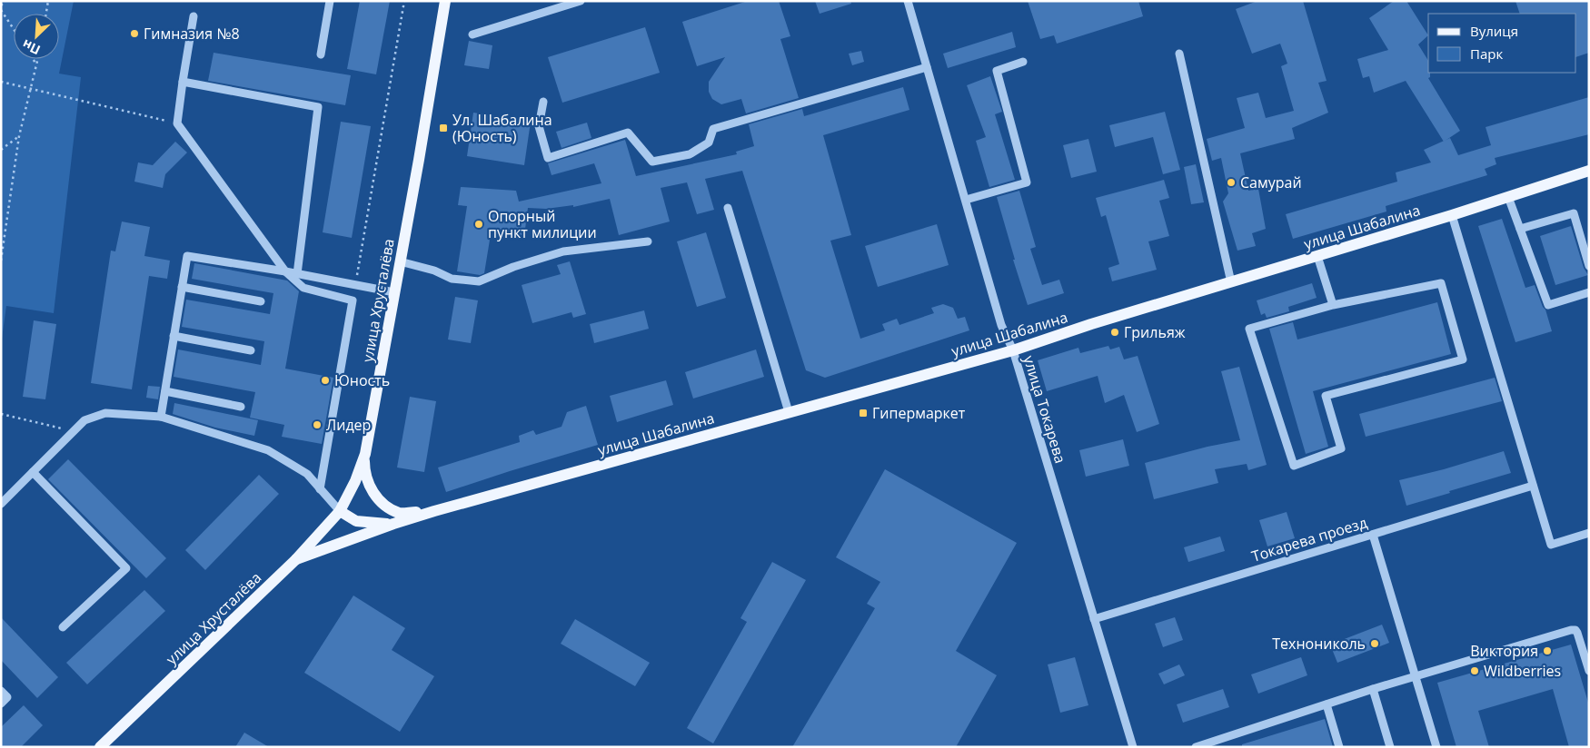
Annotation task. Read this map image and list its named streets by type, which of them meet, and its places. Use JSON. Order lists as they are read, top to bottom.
{
  "streets": {
    "main road": ["улица Шабалина", "улица Хрусталёва"],
    "street": ["улица Токарева", "Токарева проезд"]
  },
  "crossings": [
    ["улица Шабалина", "улица Хрусталёва"],
    ["улица Шабалина", "улица Токарева"],
    ["улица Токарева", "Токарева проезд"]
  ],
  "places": {
    "other": [
      "Гимназия №8",
      "Самурай",
      "Опорный пункт милиции",
      "Грильяж",
      "Юность",
      "Лидер",
      "Технониколь",
      "Виктория",
      "Wildberries"
    ],
    "transit": ["Ул. Шабалина (Юность)", "Гипермаркет"]
  },
  "legend": ["Вулиця", "Парк"],
  "north": "bottom left"
}
